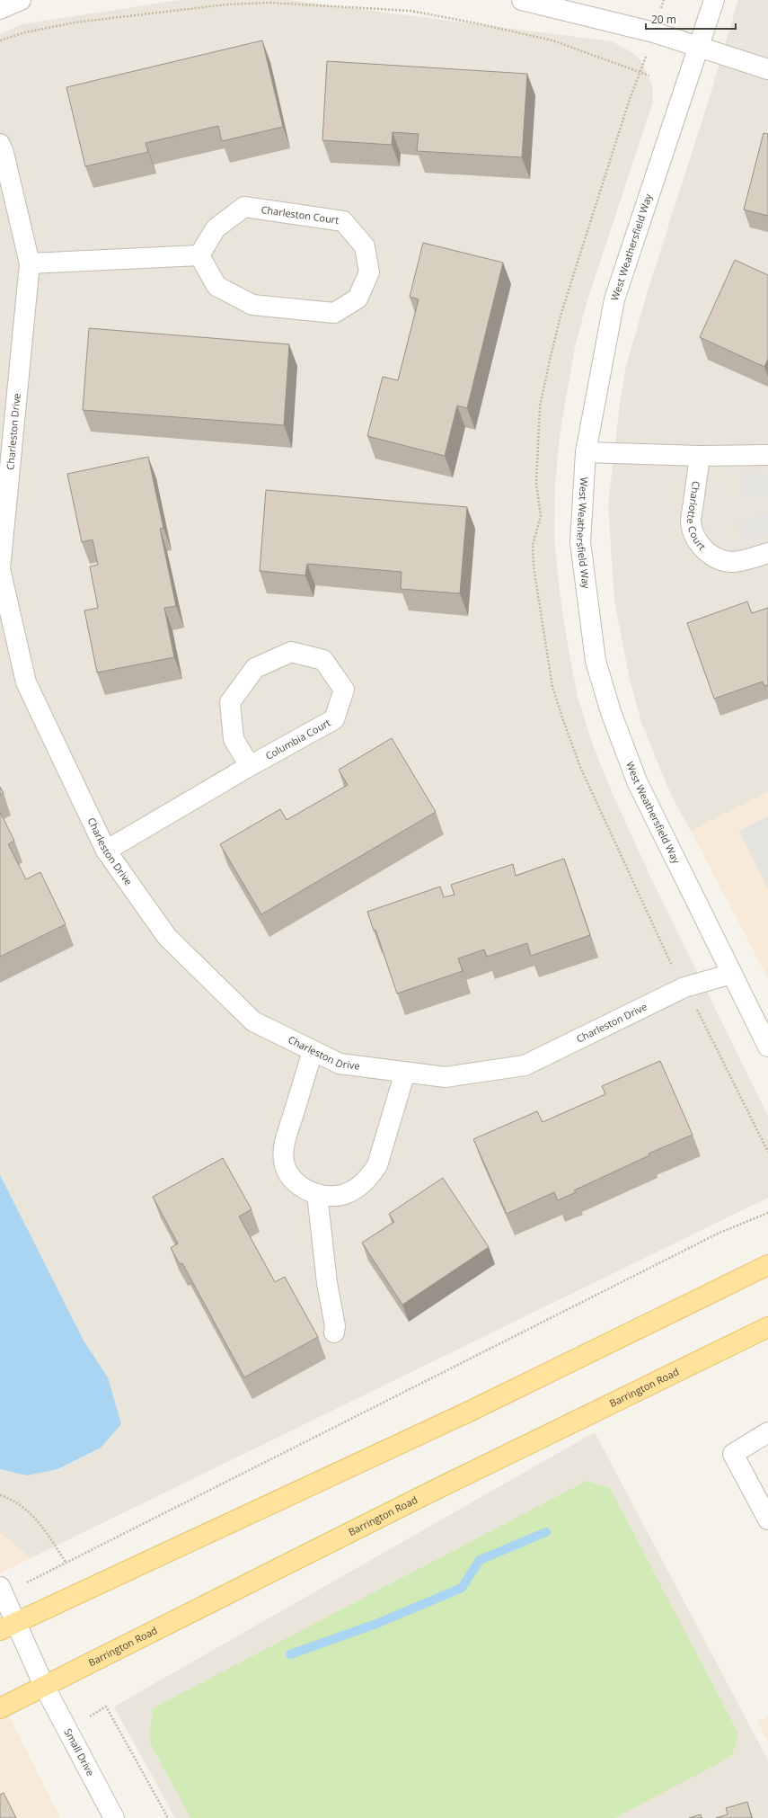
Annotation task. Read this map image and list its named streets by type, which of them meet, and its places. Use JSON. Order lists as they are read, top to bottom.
{
  "streets": {
    "main road": ["Barrington Road"],
    "street": [
      "Charleston Court",
      "West Weathersfield Way",
      "Charleston Drive",
      "Charlotte Court",
      "Columbia Court",
      "Small Drive"
    ]
  },
  "crossings": [
    ["West Weathersfield Way", "Charleston Drive"],
    ["Charleston Drive", "Columbia Court"],
    ["Barrington Road", "Small Drive"]
  ],
  "scale_bar": "20 m"
}
